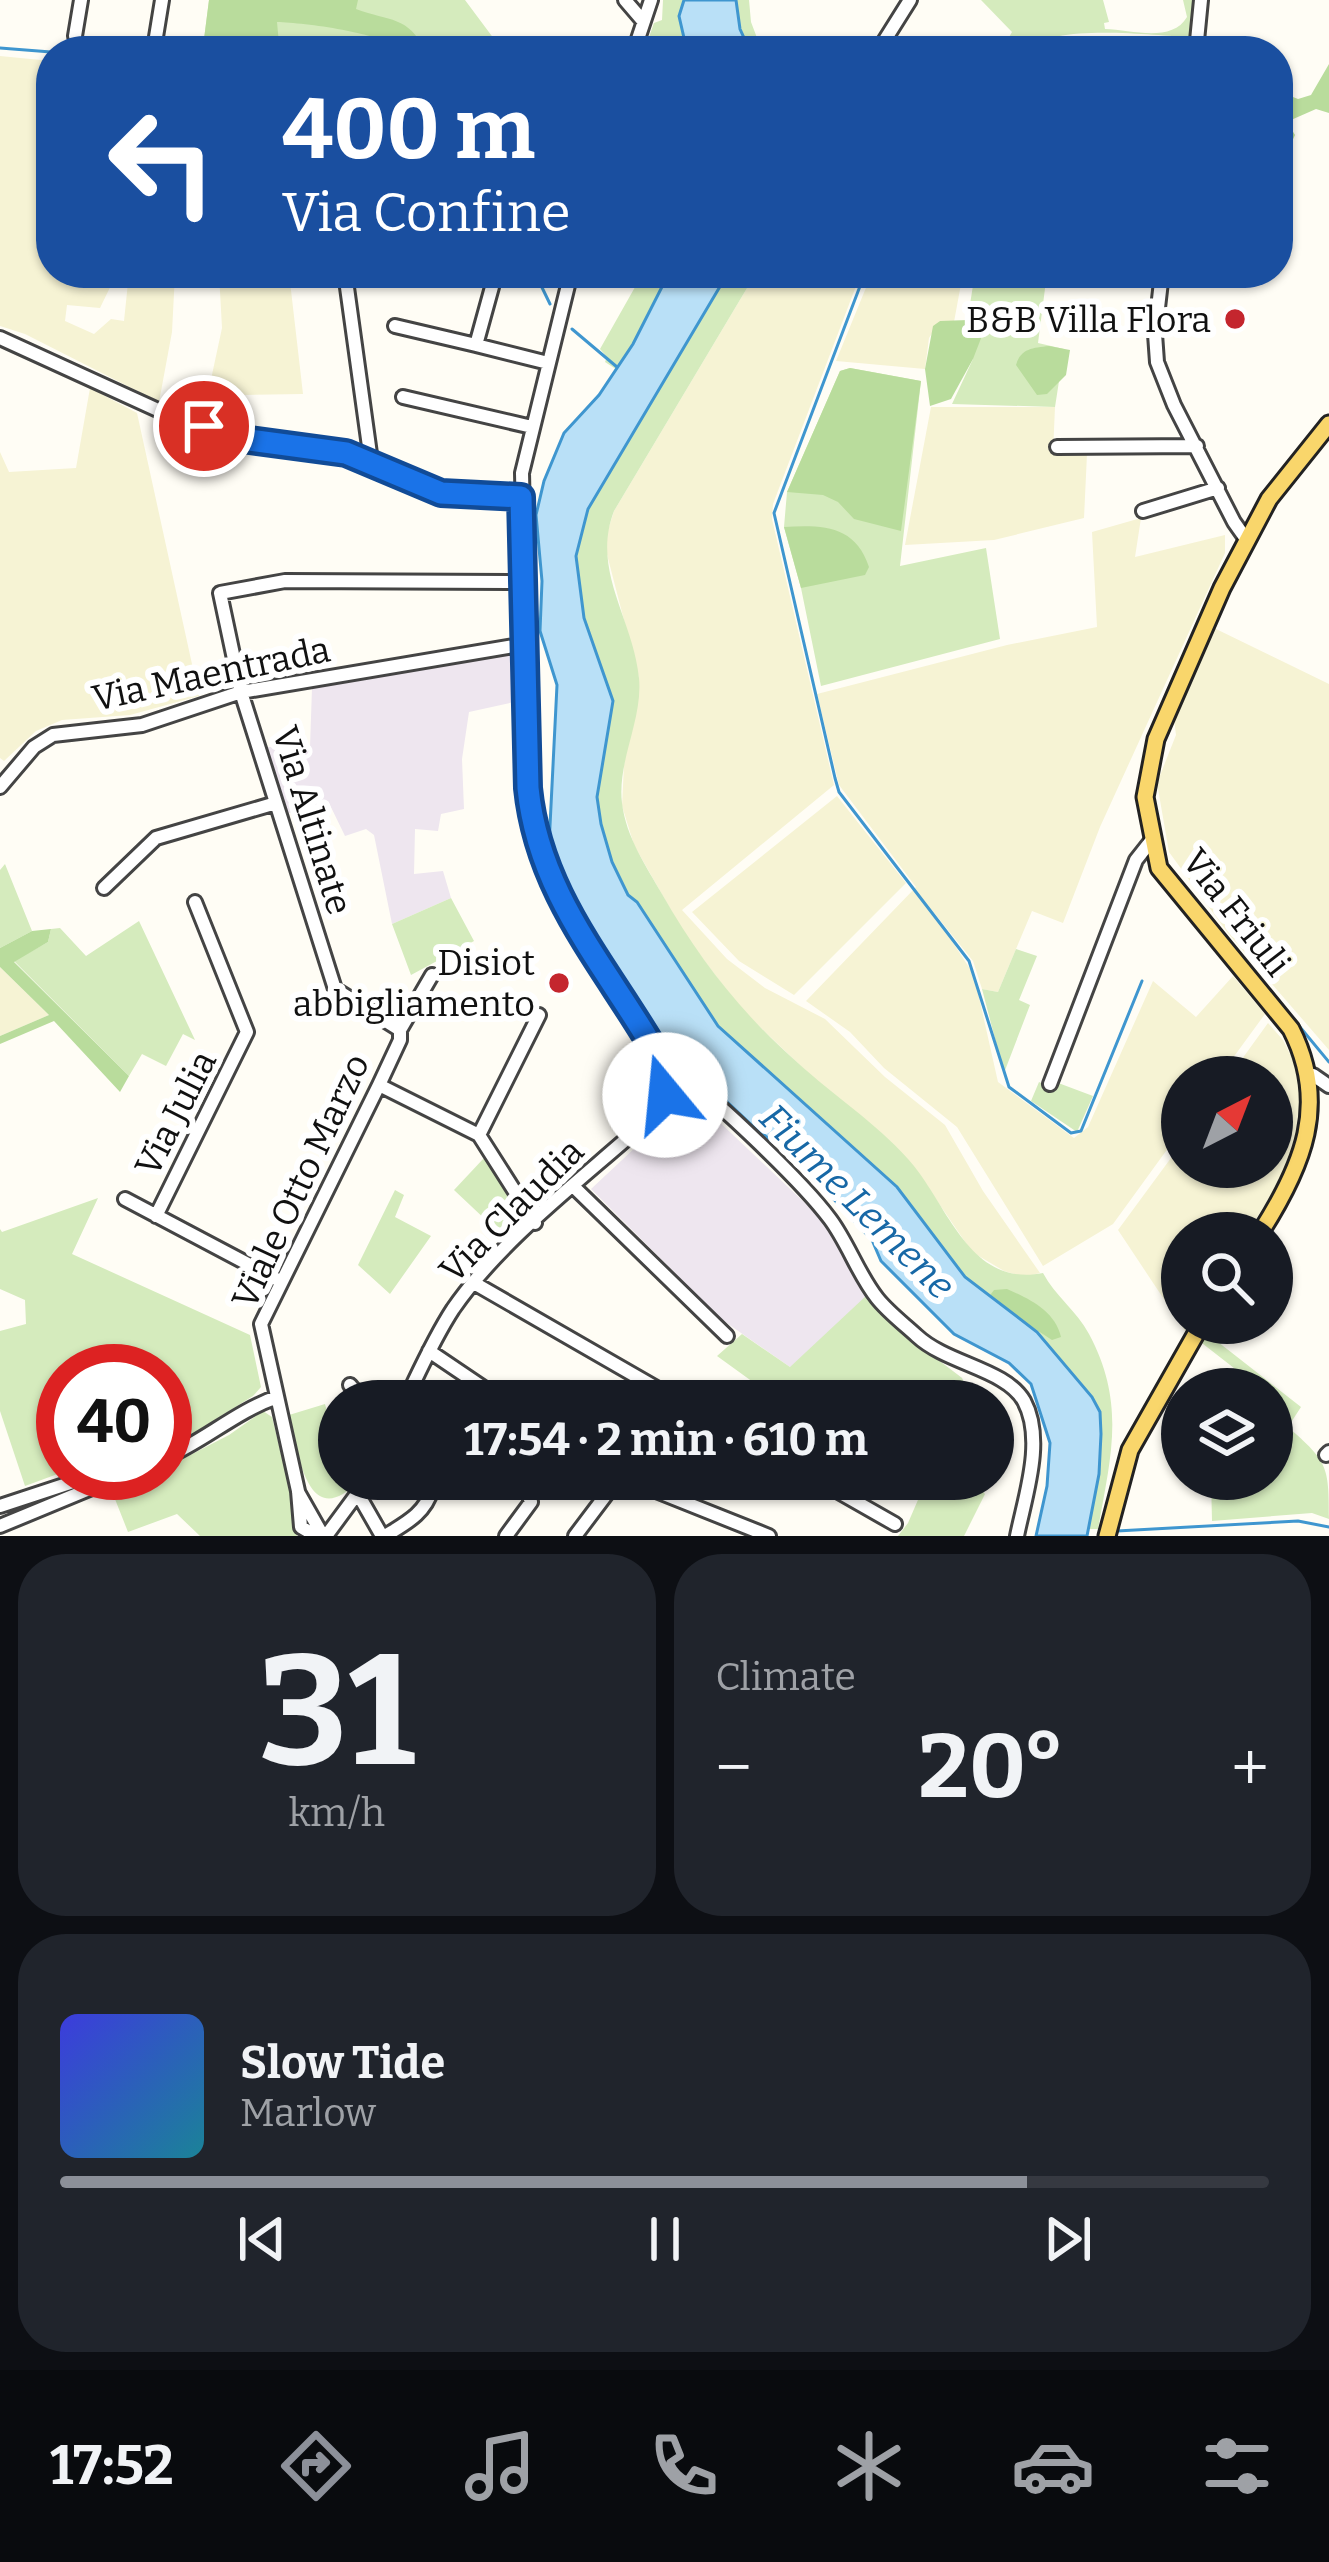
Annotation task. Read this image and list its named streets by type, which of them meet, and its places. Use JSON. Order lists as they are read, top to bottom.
{
  "streets": {
    "main road": ["Via Friuli"],
    "street": [
      "Via Maentrada",
      "Via Altinate",
      "Via Julia",
      "Viale Otto Marzo",
      "Via Claudia"
    ]
  },
  "crossings": [
    ["Via Maentrada", "Via Altinate"],
    ["Via Altinate", "Viale Otto Marzo"],
    ["Via Julia", "Viale Otto Marzo"]
  ],
  "water": ["Fiume Lemene"],
  "places": ["B&B Villa Flora", "Disiot abbigliamento"],
  "north": "top right",
  "page": {
    "turn": ["400 m", "Via Confine"],
    "limit": "40",
    "trip": "17:54 · 2 min · 610 m",
    "tile": [
      ["31", "km/h"],
      "Climate"
    ],
    "heat": ["−", "20°", "+"],
    "song": ["Slow Tide", "Marlow"],
    "tabs": "17:52"
  }
}
